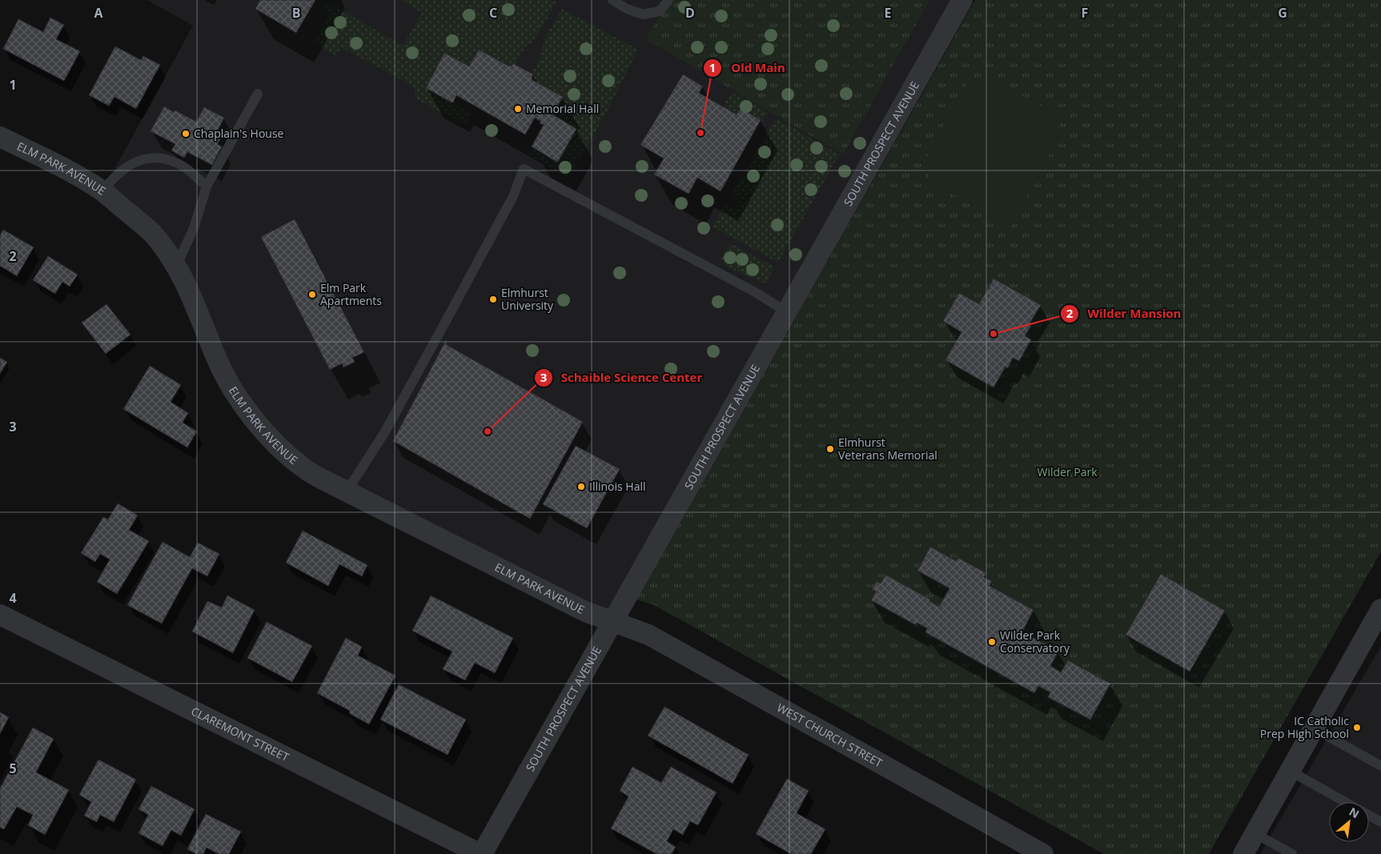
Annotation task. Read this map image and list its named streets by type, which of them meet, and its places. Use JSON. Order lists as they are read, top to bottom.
{
  "streets": {
    "street": [
      "SOUTH PROSPECT AVENUE",
      "ELM PARK AVENUE",
      "CLAREMONT STREET",
      "WEST CHURCH STREET"
    ]
  },
  "crossings": [
    ["SOUTH PROSPECT AVENUE", "ELM PARK AVENUE"],
    ["SOUTH PROSPECT AVENUE", "CLAREMONT STREET"],
    ["SOUTH PROSPECT AVENUE", "WEST CHURCH STREET"],
    ["ELM PARK AVENUE", "WEST CHURCH STREET"]
  ],
  "parks": ["Wilder Park"],
  "places": [
    "Memorial Hall",
    "Old Main",
    "Chaplain's House",
    "Elm Park Apartments",
    "Elmhurst University",
    "Wilder Mansion",
    "Schaible Science Center",
    "Elmhurst Veterans Memorial",
    "Illinois Hall",
    "Wilder Park Conservatory",
    "IC Catholic Prep High School"
  ],
  "north": "top right",
  "grid": {
    "columns": [
      "A",
      "B",
      "C",
      "D",
      "E",
      "F",
      "G"
    ],
    "rows": [
      "1",
      "2",
      "3",
      "4",
      "5"
    ]
  }
}
